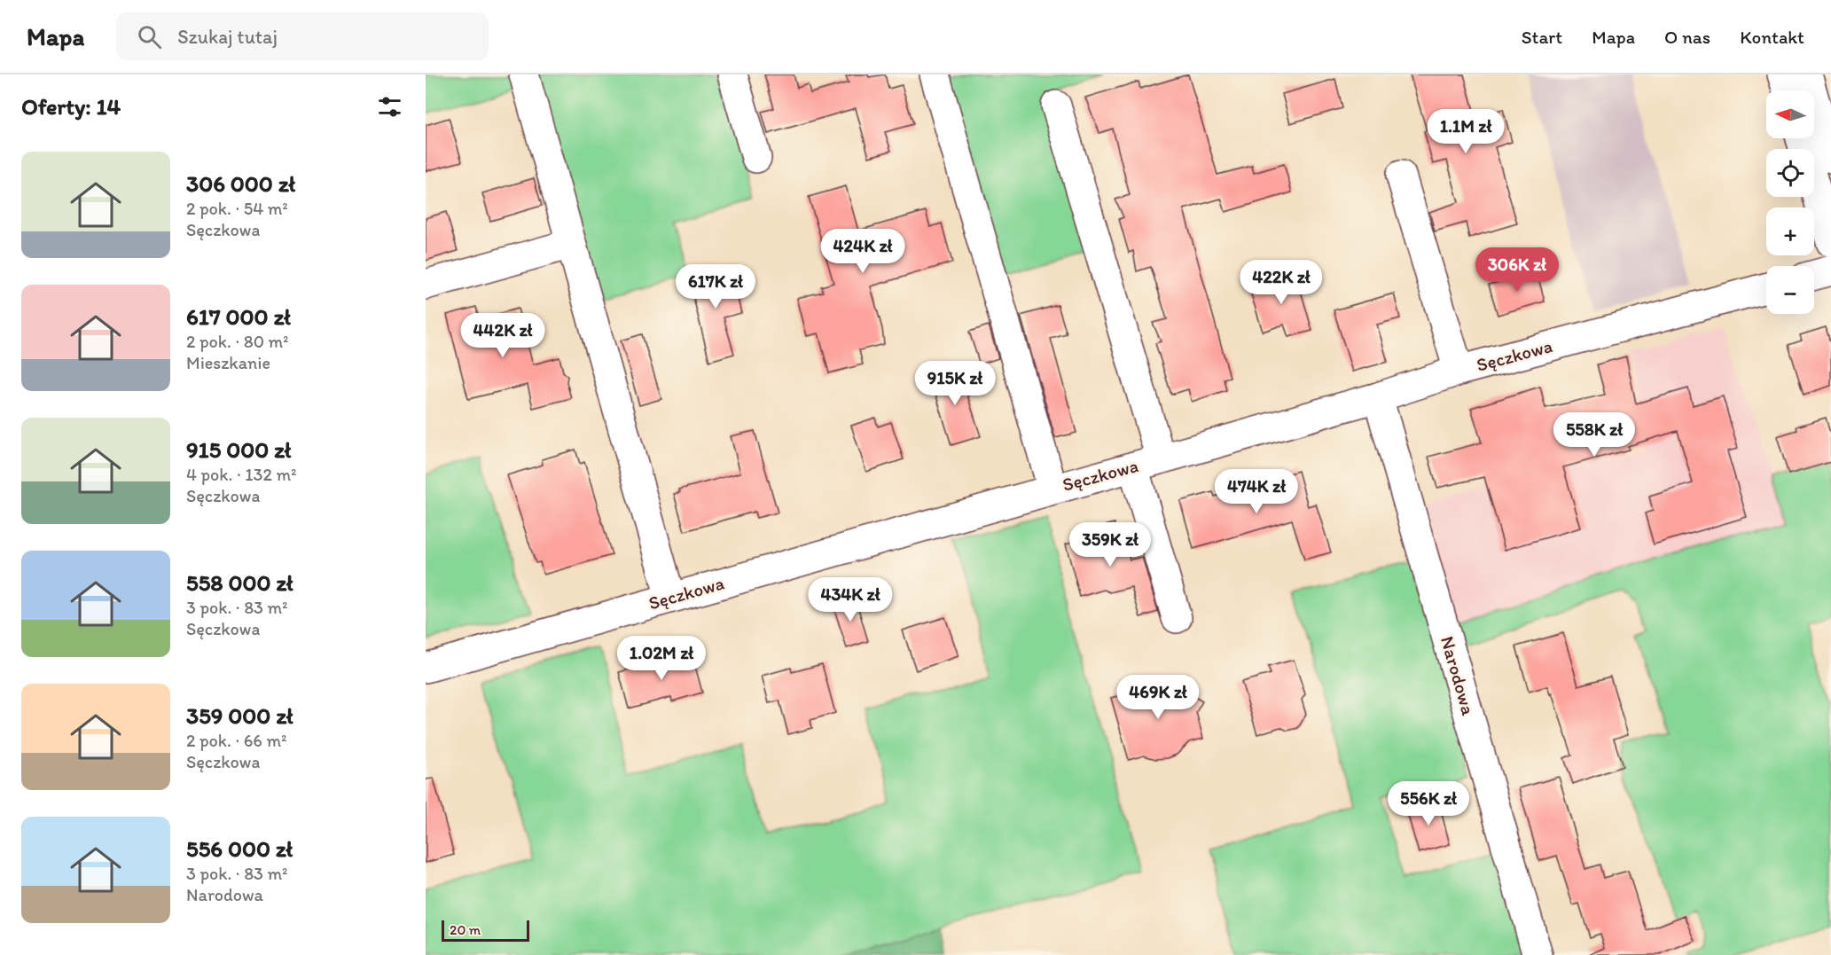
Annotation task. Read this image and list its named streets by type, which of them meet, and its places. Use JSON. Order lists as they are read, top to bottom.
{
  "streets": {
    "street": ["Sęczkowa", "Narodowa"]
  },
  "crossings": [
    ["Sęczkowa", "Narodowa"]
  ],
  "scale_bar": "20 m",
  "north": "left",
  "page": {
    "header": "Mapa",
    "search": "Szukaj tutaj",
    "nav": [
      "Start",
      "Mapa",
      "O nas",
      "Kontakt"
    ],
    "heading": "Oferty: 14",
    "map_buttons": ["+", "−"],
    "price": [
      "1.1M zł",
      "424K zł",
      "306K zł",
      "422K zł",
      "617K zł",
      "442K zł",
      "915K zł",
      "558K zł",
      "474K zł",
      "359K zł",
      "434K zł",
      "1.02M zł",
      "469K zł",
      "556K zł"
    ],
    "list": [
      {
        "name": "306 000 zł",
        "note": "2 pok. · 54 m² · Sęczkowa"
      },
      {
        "name": "617 000 zł",
        "note": "2 pok. · 80 m² · Mieszkanie"
      },
      {
        "name": "915 000 zł",
        "note": "4 pok. · 132 m² · Sęczkowa"
      },
      {
        "name": "558 000 zł",
        "note": "3 pok. · 83 m² · Sęczkowa"
      },
      {
        "name": "359 000 zł",
        "note": "2 pok. · 66 m² · Sęczkowa"
      },
      {
        "name": "556 000 zł",
        "note": "3 pok. · 83 m² · Narodowa"
      }
    ],
    "scale": "20 m"
  }
}
